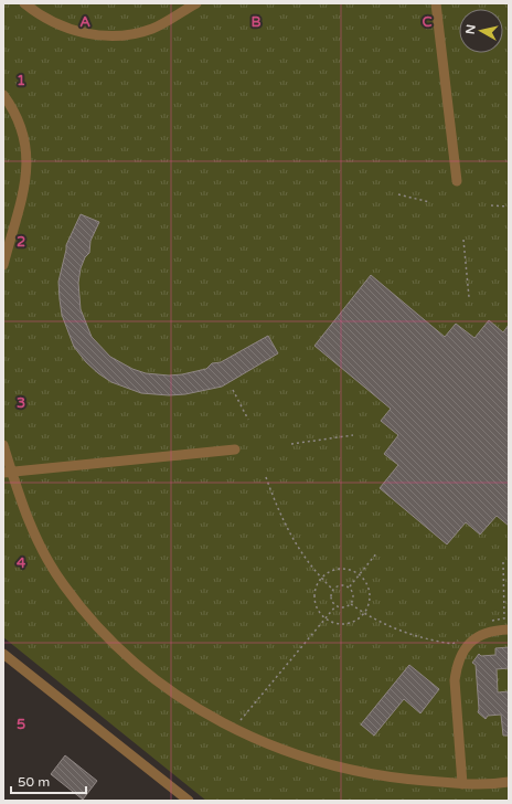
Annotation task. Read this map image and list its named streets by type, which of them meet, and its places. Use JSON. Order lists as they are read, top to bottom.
{
  "scale_bar": "50 m",
  "north": "left",
  "grid": {
    "columns": ["A", "B", "C"],
    "rows": [
      "1",
      "2",
      "3",
      "4",
      "5"
    ]
  }
}
